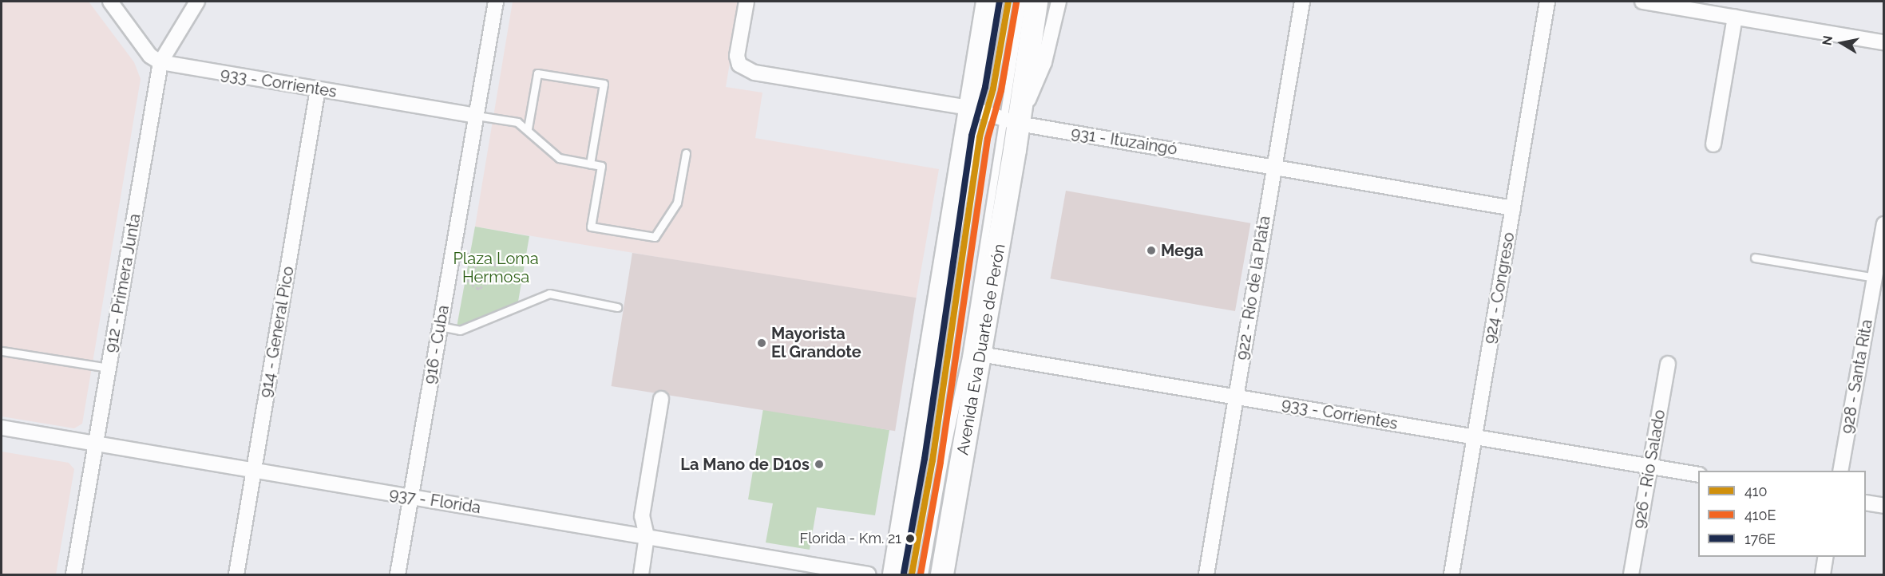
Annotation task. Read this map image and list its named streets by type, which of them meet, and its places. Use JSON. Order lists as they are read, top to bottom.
{
  "streets": {
    "main road": ["Avenida Eva Duarte de Perón"],
    "street": [
      "933 - Corrientes",
      "931 - Ituzaingó",
      "912 - Primera Junta",
      "922 - Río de la Plata",
      "924 - Congreso",
      "914 - General Pico",
      "916 - Cuba",
      "928 - Santa Rita",
      "926 - Río Salado",
      "937 - Florida"
    ]
  },
  "crossings": [
    ["933 - Corrientes", "912 - Primera Junta"],
    ["933 - Corrientes", "922 - Río de la Plata"],
    ["933 - Corrientes", "924 - Congreso"],
    ["933 - Corrientes", "914 - General Pico"],
    ["933 - Corrientes", "916 - Cuba"],
    ["933 - Corrientes", "Avenida Eva Duarte de Perón"],
    ["933 - Corrientes", "926 - Río Salado"],
    ["931 - Ituzaingó", "922 - Río de la Plata"],
    ["931 - Ituzaingó", "924 - Congreso"],
    ["931 - Ituzaingó", "Avenida Eva Duarte de Perón"],
    ["912 - Primera Junta", "937 - Florida"],
    ["914 - General Pico", "937 - Florida"],
    ["916 - Cuba", "937 - Florida"]
  ],
  "parks": ["Plaza Loma Hermosa"],
  "places": [
    "Mega",
    "Mayorista El Grandote",
    "La Mano de D10s",
    "Florida - Km. 21"
  ],
  "lines": ["transit line 410", "transit line 176E", "transit line 410E"],
  "legend": ["410", "410E", "176E"],
  "north": "left"
}
